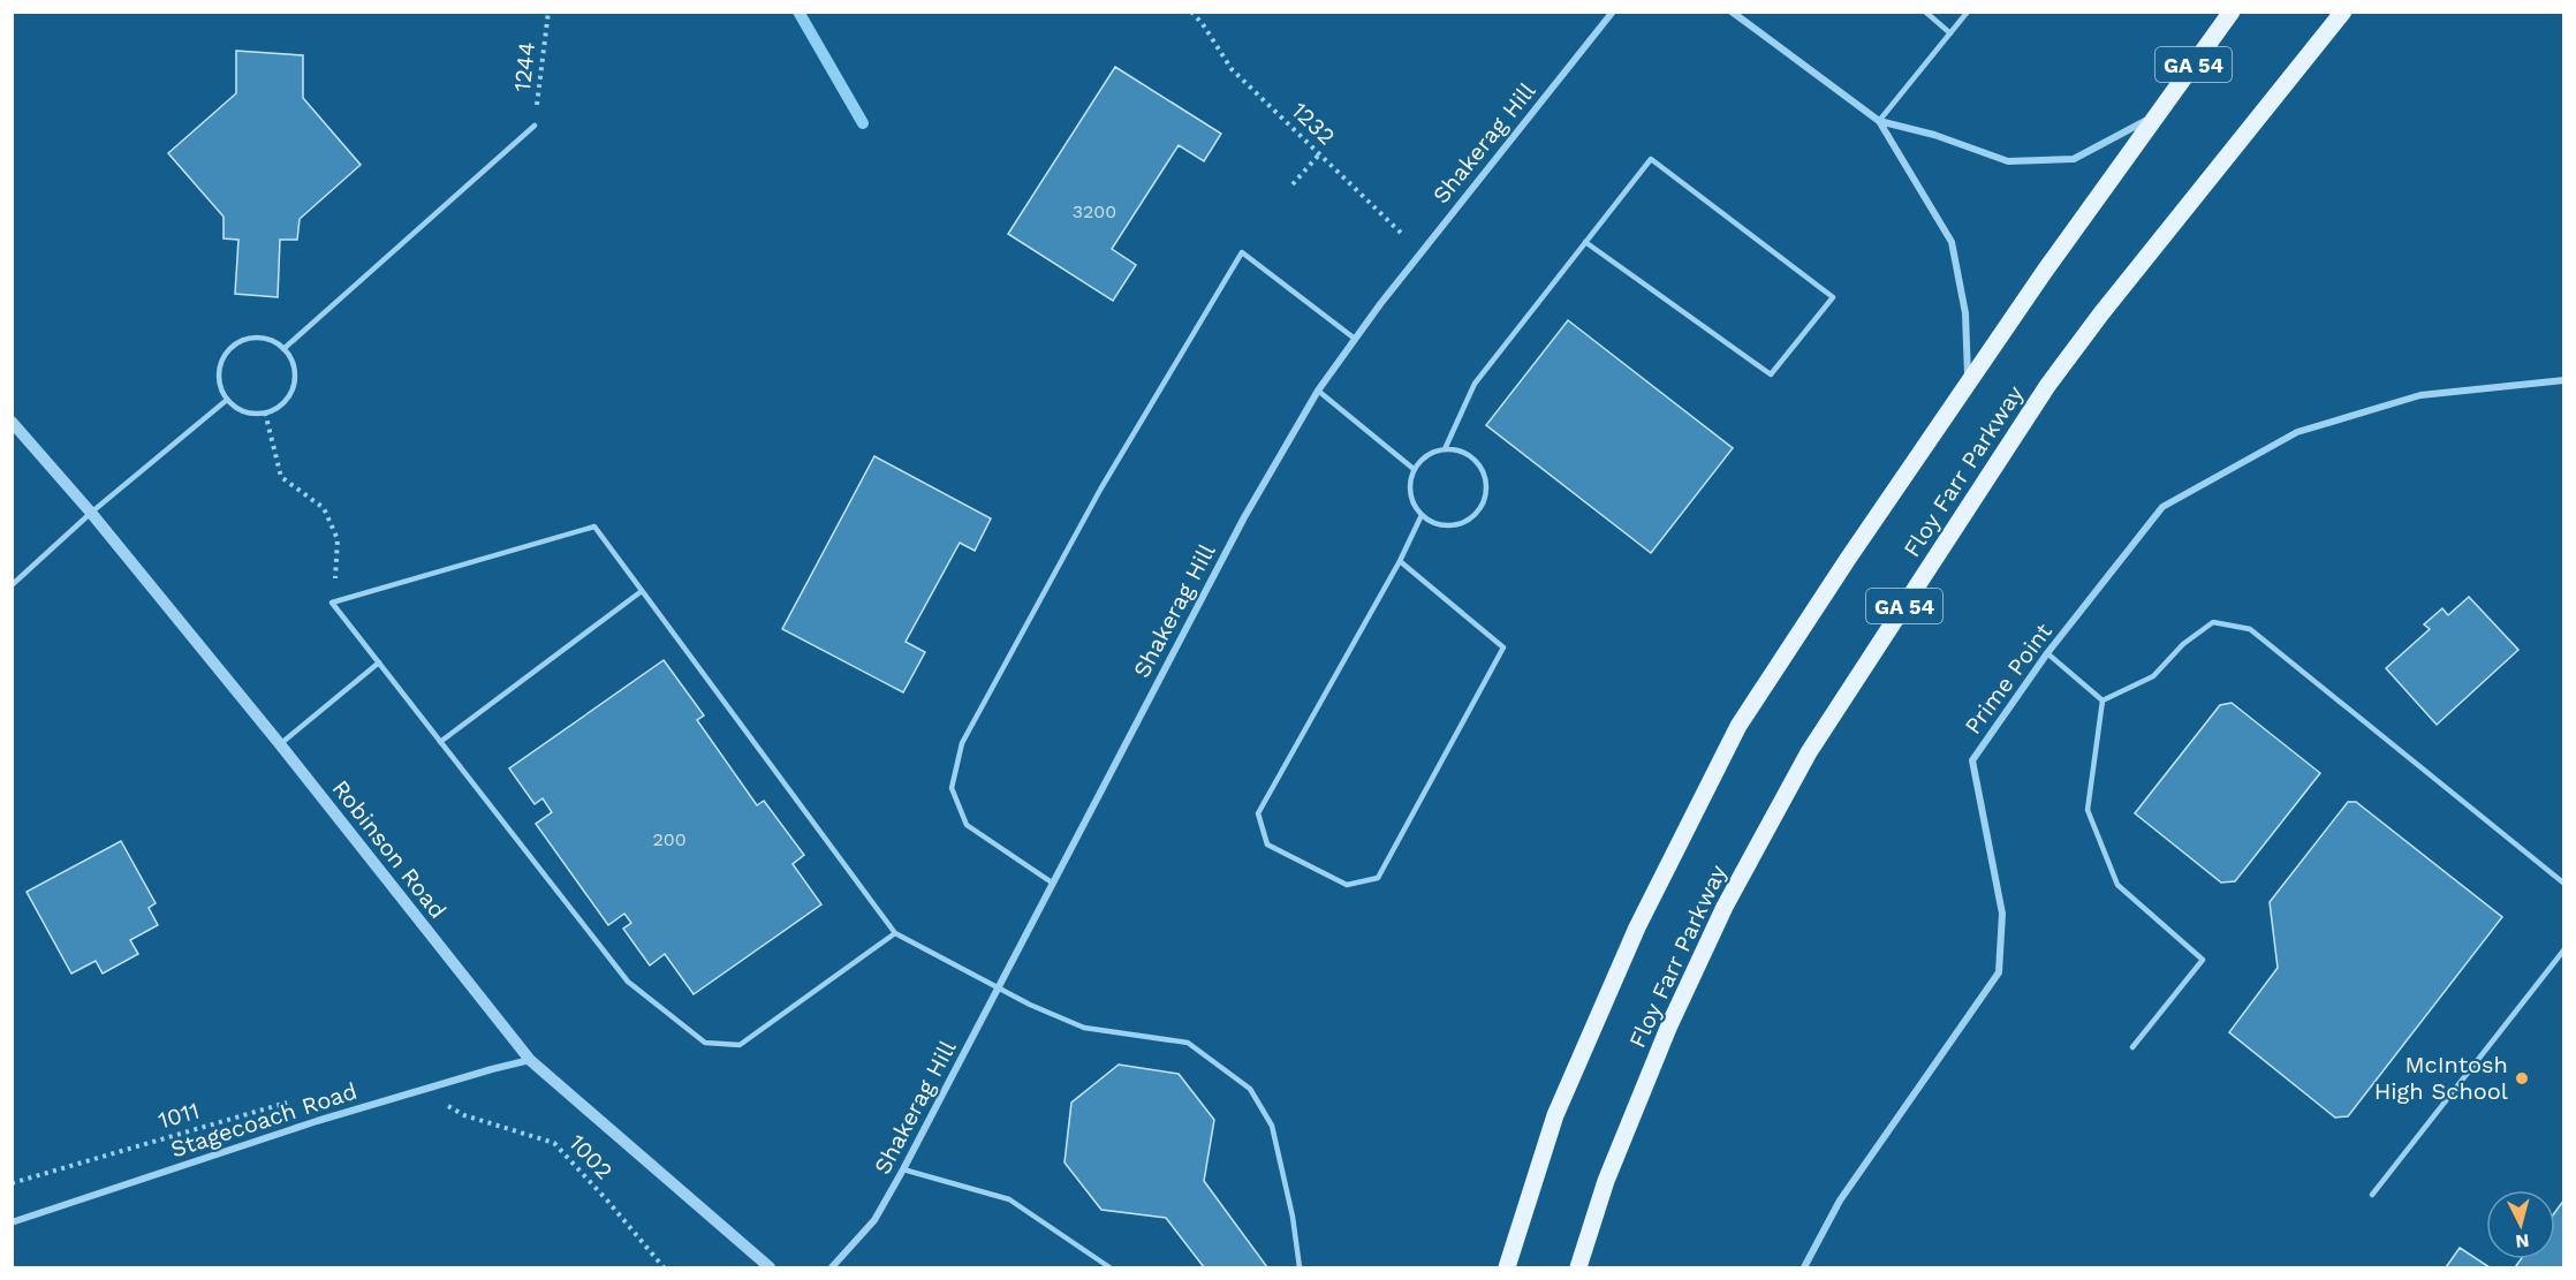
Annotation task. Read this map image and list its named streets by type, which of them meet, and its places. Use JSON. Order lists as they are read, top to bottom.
{
  "streets": {
    "main road": ["GA 54", "Floy Farr Parkway"],
    "street": [
      "Shakerag Hill",
      "Prime Point",
      "Robinson Road",
      "Stagecoach Road"
    ],
    "path": [
      "1244",
      "1232",
      "1011",
      "1002"
    ]
  },
  "crossings": [
    ["1232", "Shakerag Hill"],
    ["Robinson Road", "Stagecoach Road"],
    ["Stagecoach Road", "1002"]
  ],
  "places": ["McIntosh High School"],
  "house_numbers": ["3200", "200"],
  "north": "bottom"
}
